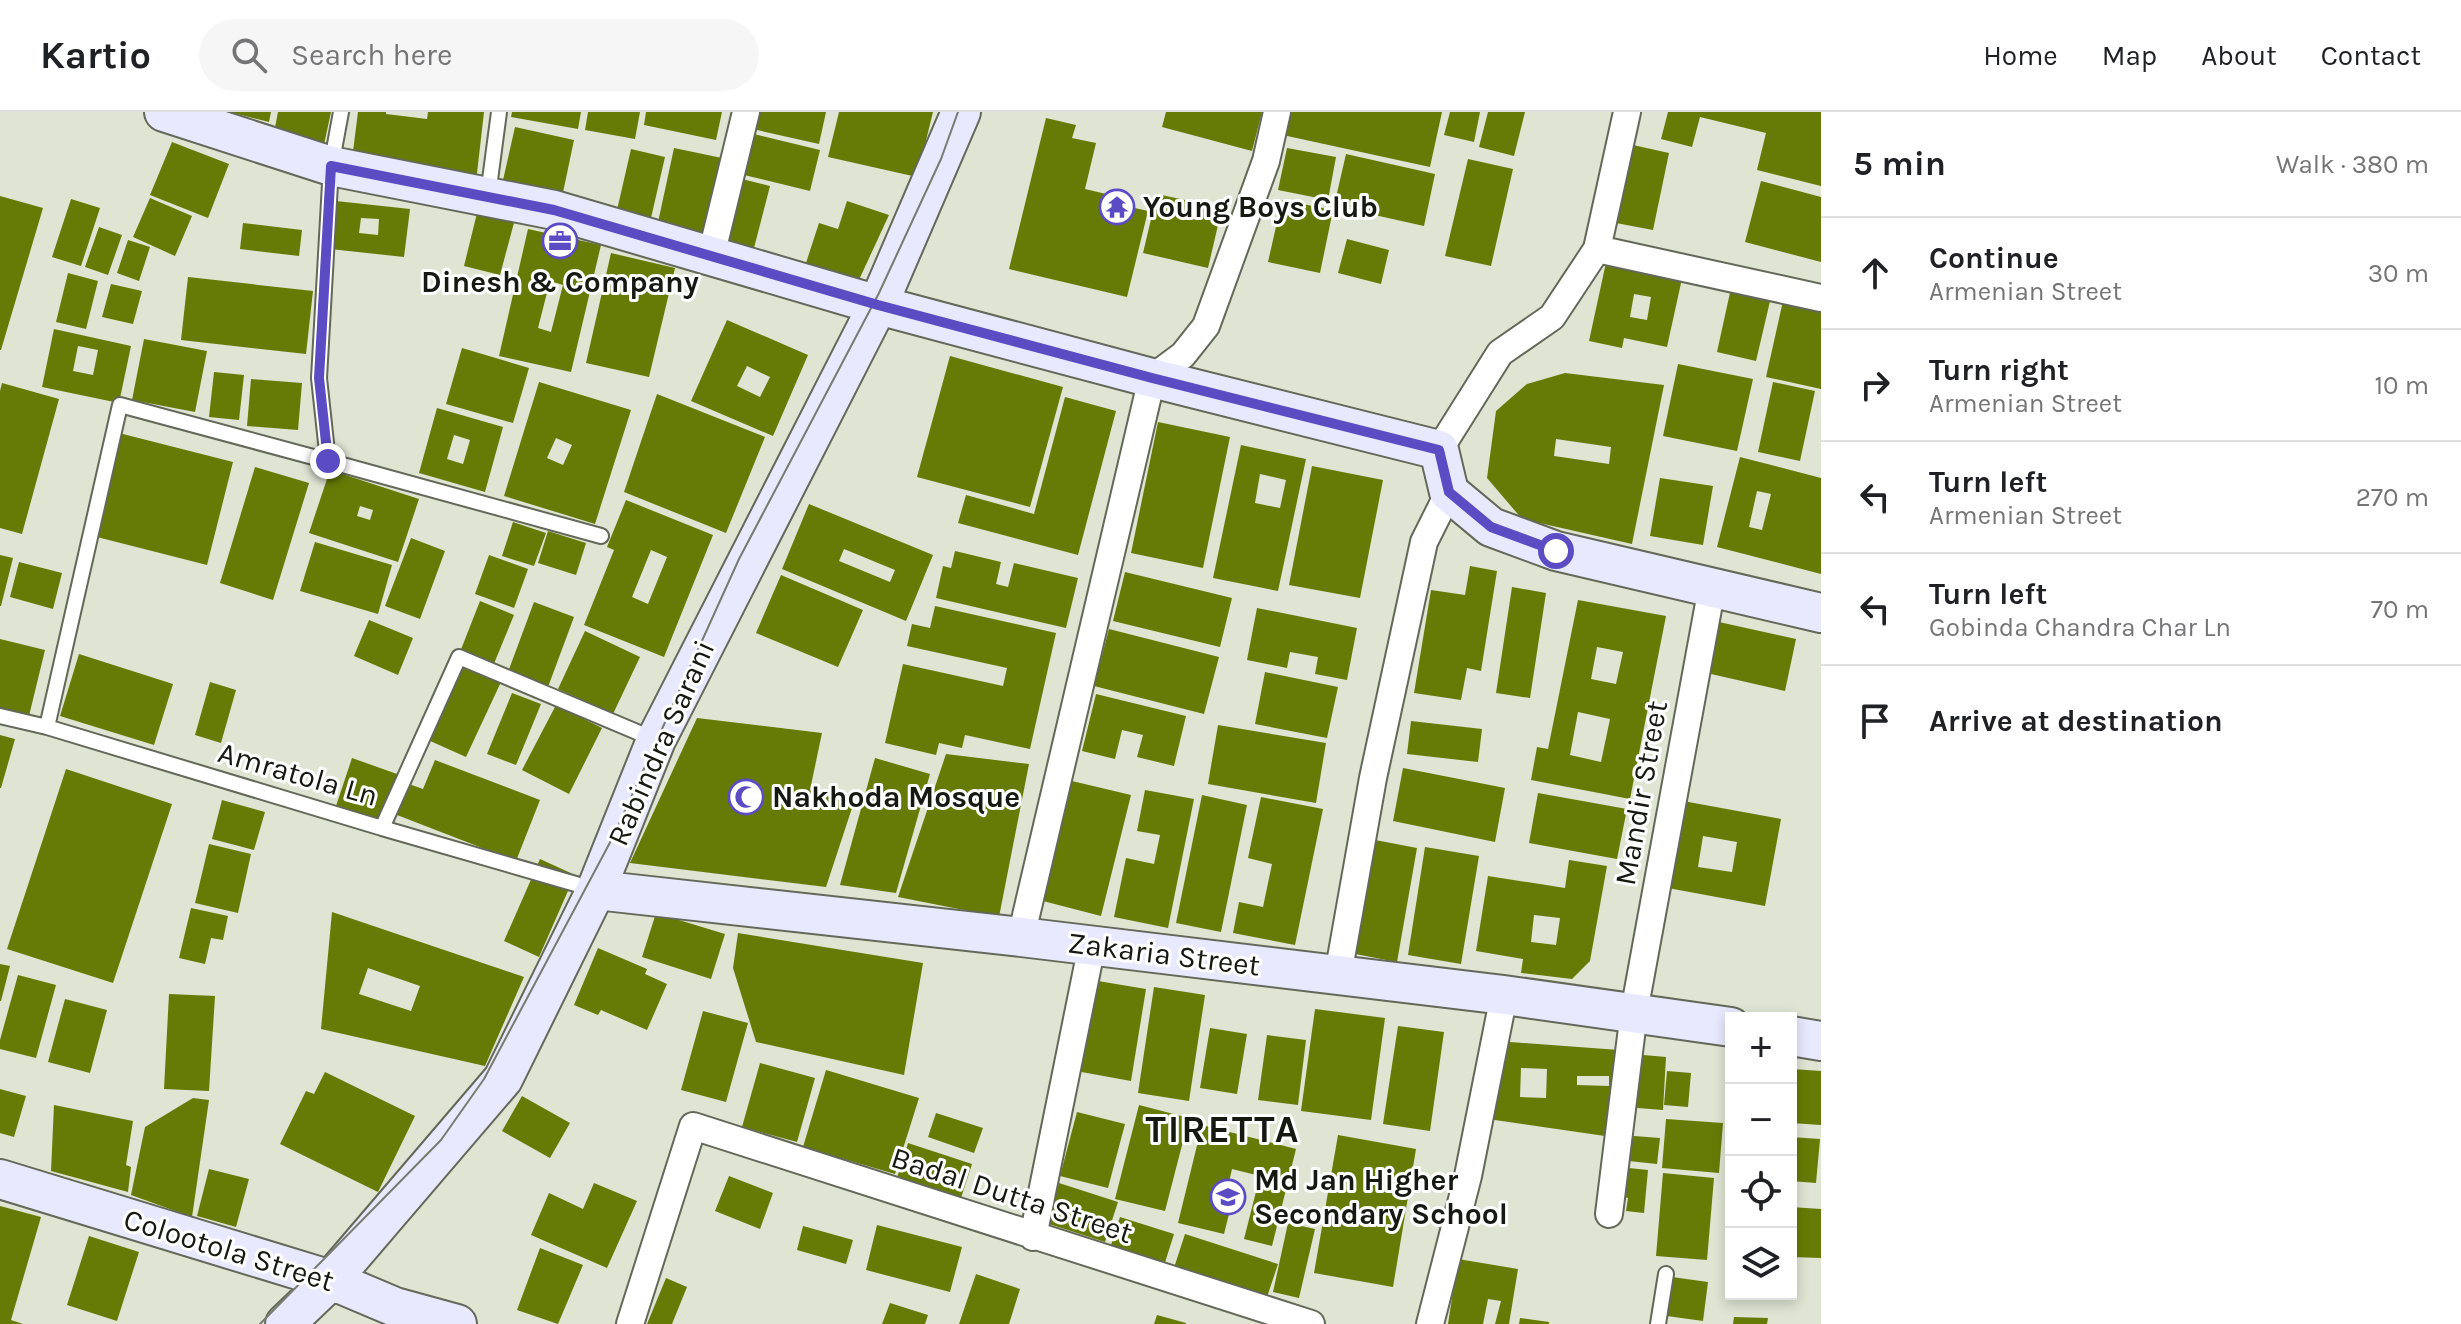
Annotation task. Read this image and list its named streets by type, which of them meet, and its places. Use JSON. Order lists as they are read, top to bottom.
{
  "streets": {
    "main road": ["Rabindra Sarani", "Zakaria Street", "Colootola Street"],
    "street": ["Mandir Street", "Badal Dutta Street"],
    "lane": ["Amratola Ln"]
  },
  "crossings": [
    ["Rabindra Sarani", "Amratola Ln"],
    ["Rabindra Sarani", "Zakaria Street"],
    ["Rabindra Sarani", "Colootola Street"],
    ["Mandir Street", "Zakaria Street"]
  ],
  "districts": ["TIRETTA"],
  "places": {
    "temple": ["Young Boys Club"],
    "office": ["Dinesh & Company"],
    "mosque": ["Nakhoda Mosque"],
    "school or university": ["Md Jan Higher Secondary School"]
  },
  "page": {
    "header": "Kartio",
    "search": "Search here",
    "nav": [
      "Home",
      "Map",
      "About",
      "Contact"
    ],
    "heading": ["5 min", "Walk · 380 m"],
    "list": [
      ["Continue", "Armenian Street", "30 m"],
      ["Turn right", "Armenian Street", "10 m"],
      ["Turn left", "Armenian Street", "270 m"],
      ["Turn left", "Gobinda Chandra Char Ln", "70 m"],
      "Arrive at destination"
    ],
    "map_buttons": ["+", "−"]
  }
}
